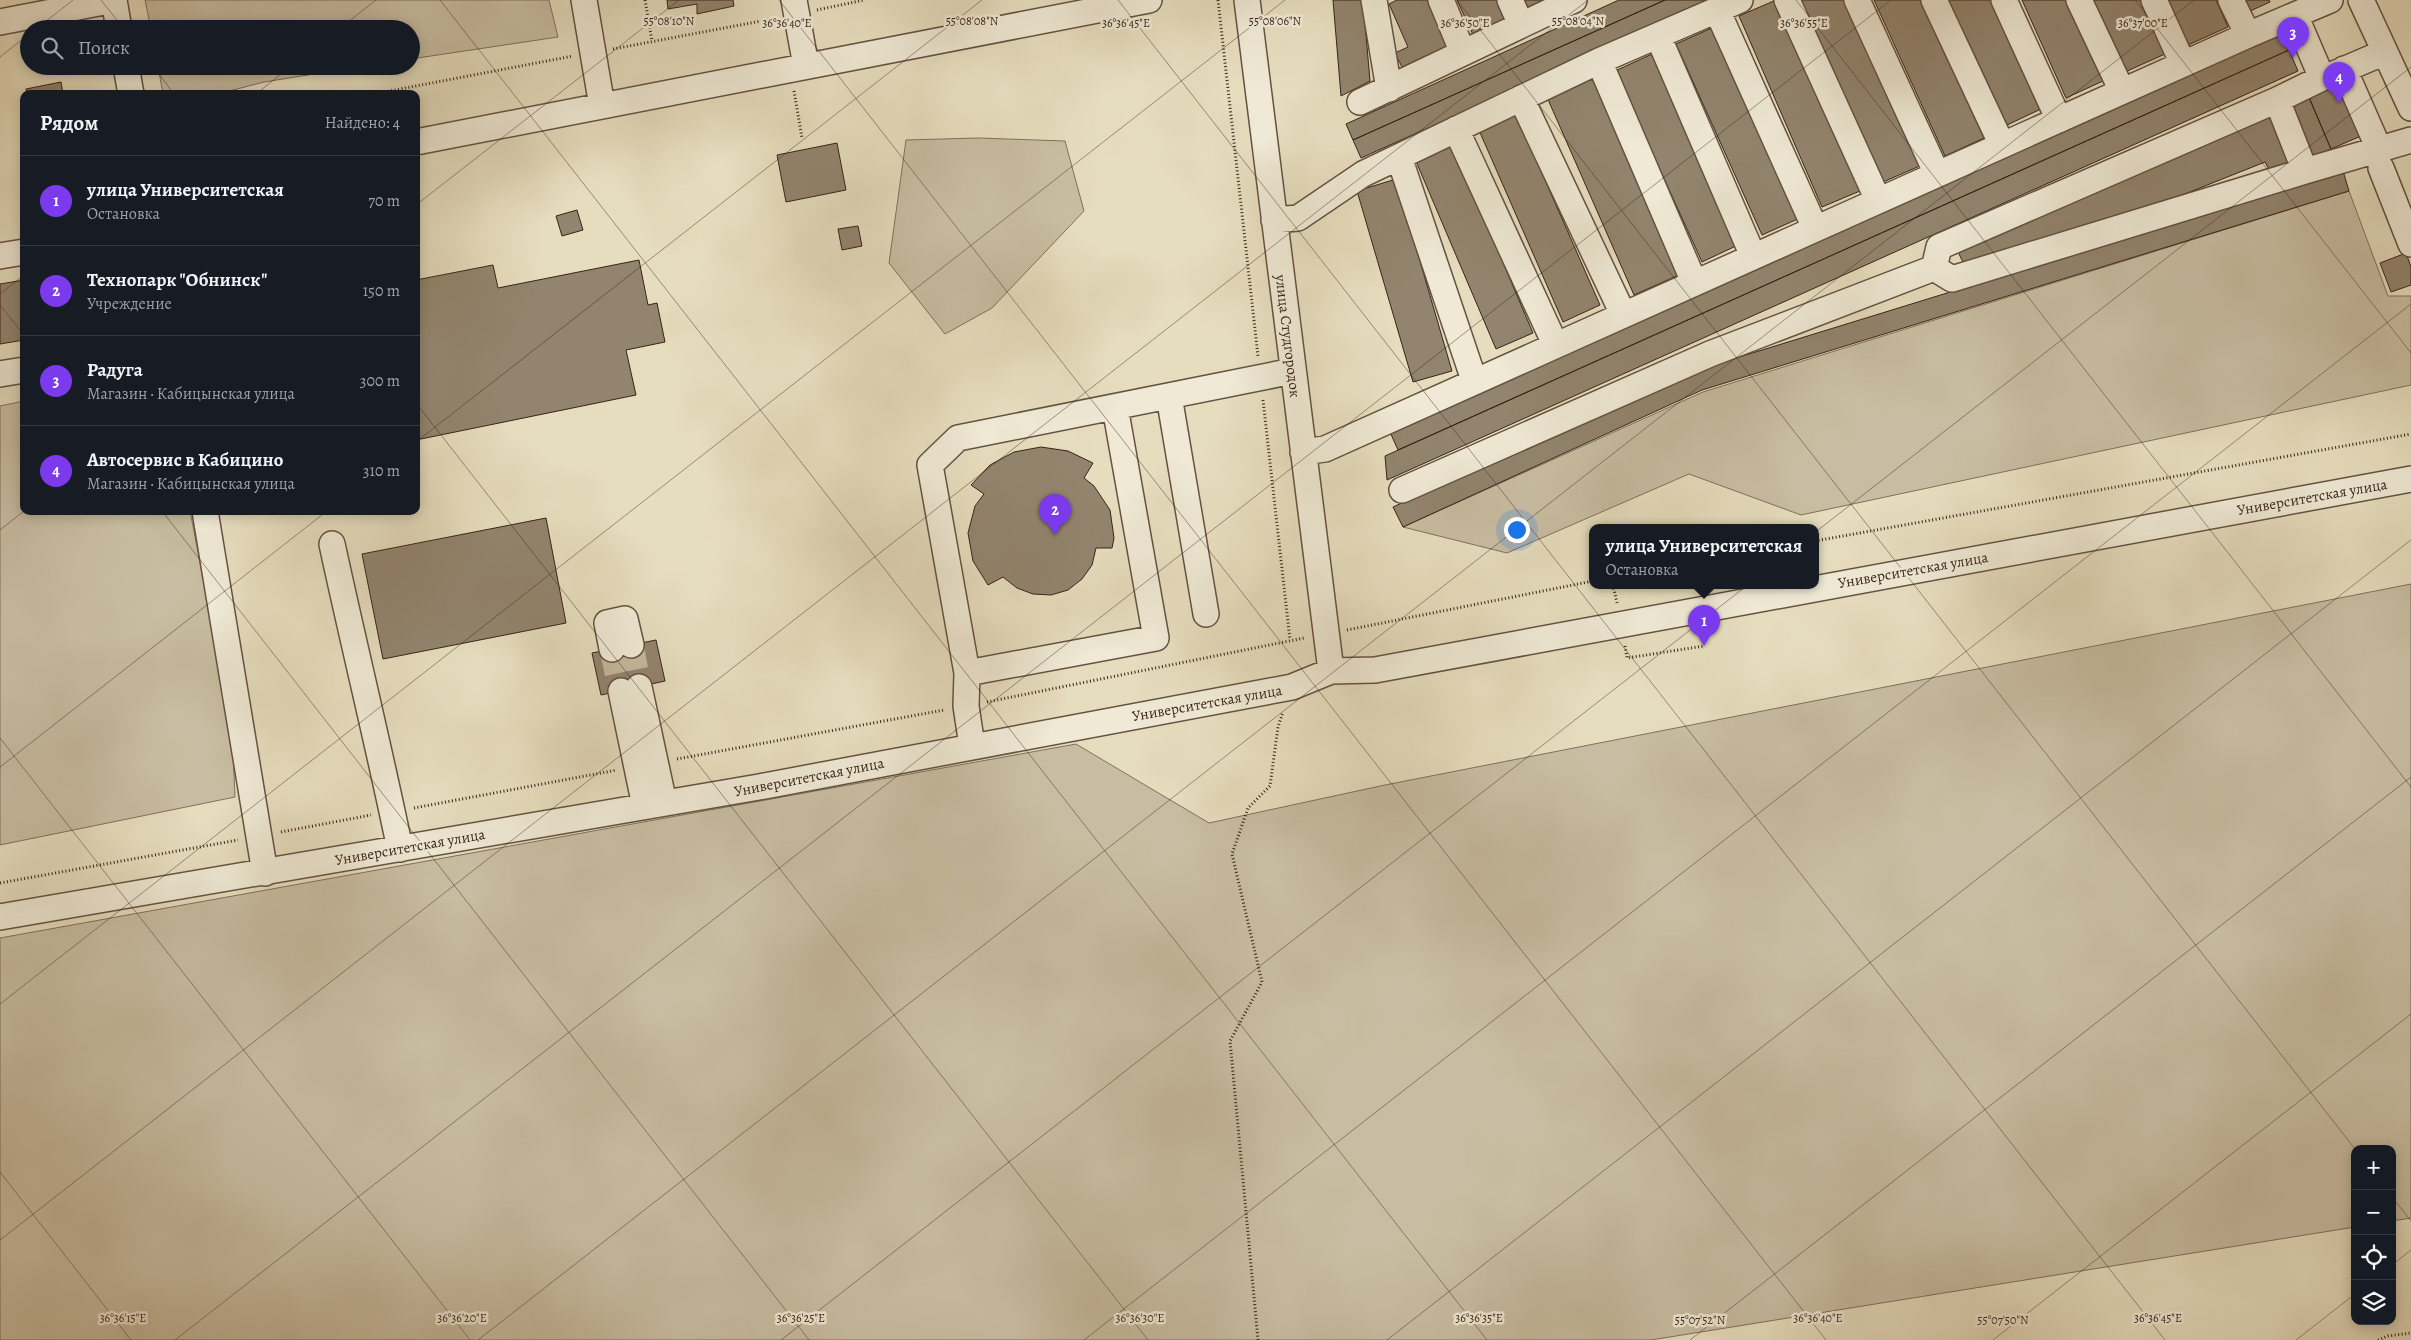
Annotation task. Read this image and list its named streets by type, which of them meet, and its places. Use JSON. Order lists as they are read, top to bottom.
{
  "streets": {
    "street": ["улица Студгородок", "Университетская улица"]
  },
  "crossings": [
    ["улица Студгородок", "Университетская улица"]
  ],
  "page": {
    "pins": [
      "3",
      "4",
      "2",
      "1"
    ],
    "search": "Поиск",
    "heading": ["Рядом", "Найдено: 4"],
    "list": [
      {
        "mark": "1",
        "name": "улица Университетская",
        "note": "Остановка",
        "value": "70 m"
      },
      {
        "mark": "2",
        "name": "Технопарк \"Обнинск\"",
        "note": "Учреждение",
        "value": "150 m"
      },
      {
        "mark": "3",
        "name": "Радуга",
        "note": "Магазин · Кабицынская улица",
        "value": "300 m"
      },
      {
        "mark": "4",
        "name": "Автосервис в Кабицино",
        "note": "Магазин · Кабицынская улица",
        "value": "310 m"
      }
    ],
    "popup": ["улица Университетская", "Остановка"],
    "map_buttons": ["+", "−"]
  },
  "coordinates": [
    "55°08'10\"N",
    "55°08'08\"N",
    "55°08'06\"N",
    "55°08'04\"N",
    "36°36'40\"E",
    "36°36'45\"E",
    "36°36'50\"E",
    "36°36'55\"E",
    "36°37'00\"E",
    "36°36'15\"E",
    "36°36'20\"E",
    "36°36'25\"E",
    "36°36'30\"E",
    "36°36'35\"E",
    "55°07'52\"N",
    "55°07'50\"N"
  ]
}
